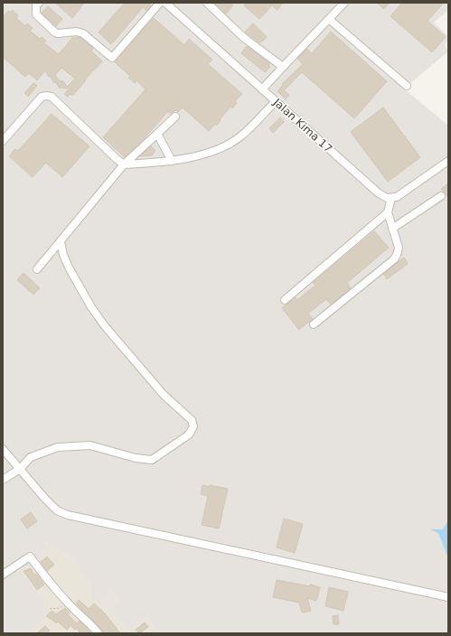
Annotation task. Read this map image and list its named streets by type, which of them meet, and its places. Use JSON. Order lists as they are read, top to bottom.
{
  "streets": {
    "street": ["Jalan Kima 17"]
  }
}
